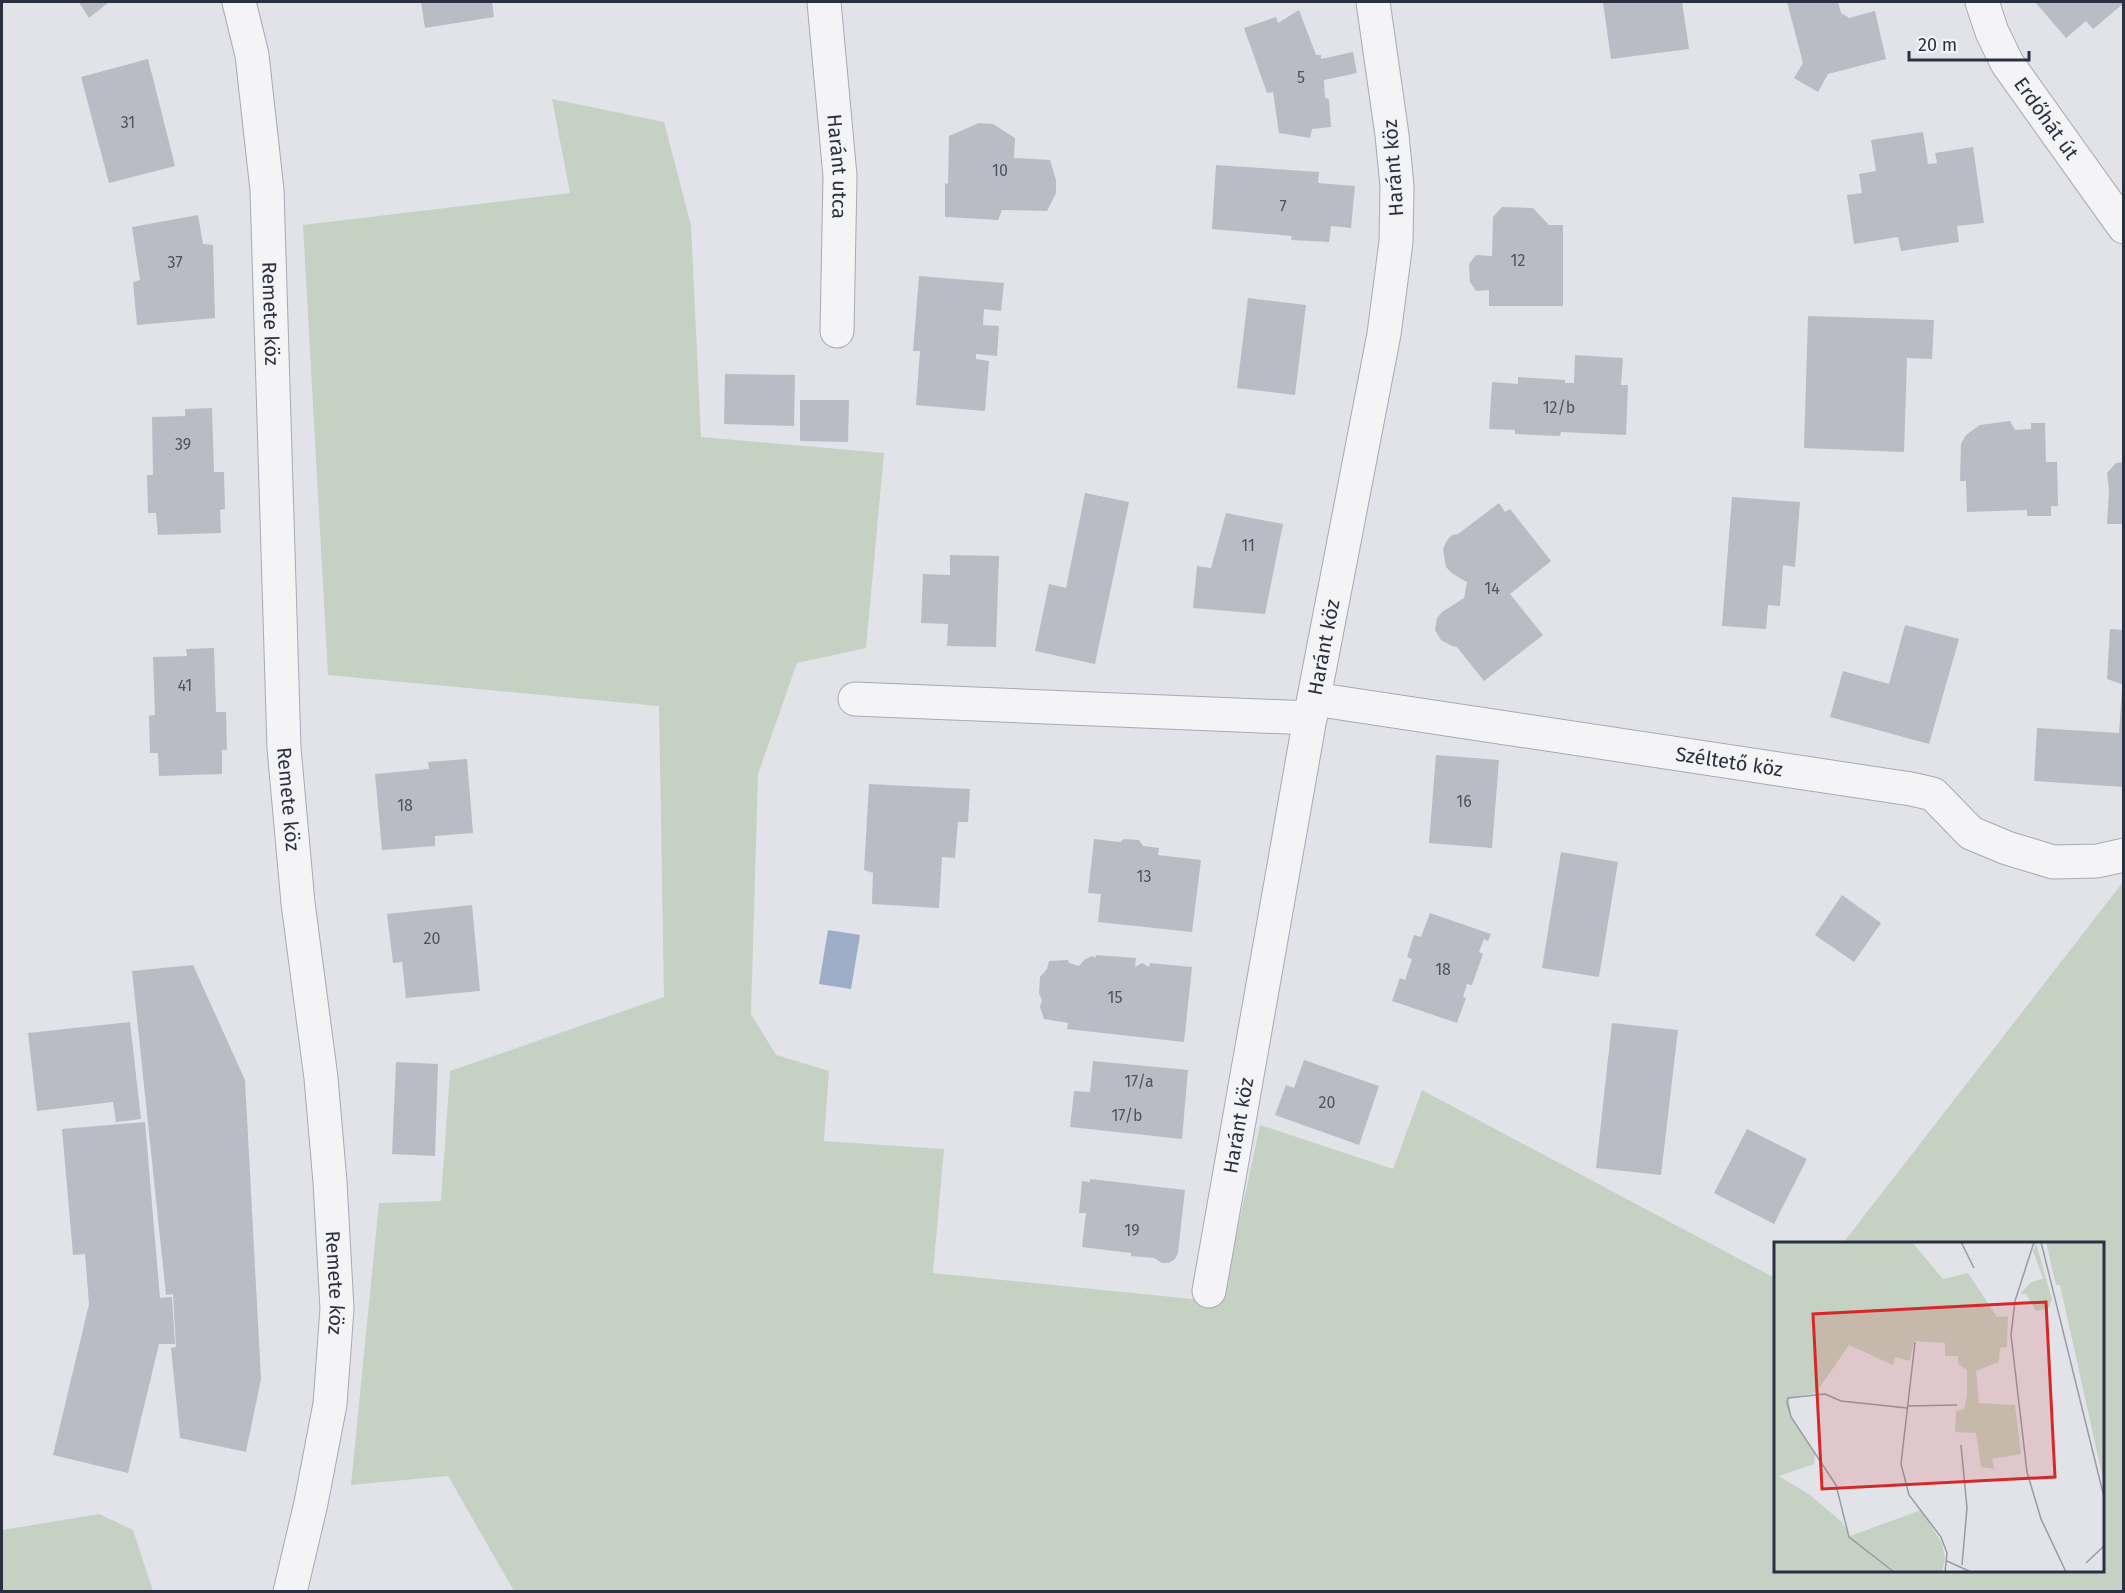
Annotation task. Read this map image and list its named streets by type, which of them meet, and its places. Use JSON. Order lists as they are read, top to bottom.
{
  "streets": {
    "street": [
      "Erdőhát út",
      "Haránt utca",
      "Haránt köz",
      "Remete köz",
      "Széltető köz"
    ]
  },
  "crossings": [
    ["Haránt köz", "Széltető köz"]
  ],
  "house_numbers": [
    "5",
    "31",
    "10",
    "7",
    "12",
    "37",
    "12/b",
    "39",
    "11",
    "14",
    "41",
    "16",
    "18",
    "13",
    "20",
    "18",
    "15",
    "17/a",
    "20",
    "17/b",
    "19"
  ],
  "scale_bar": "20 m"
}
